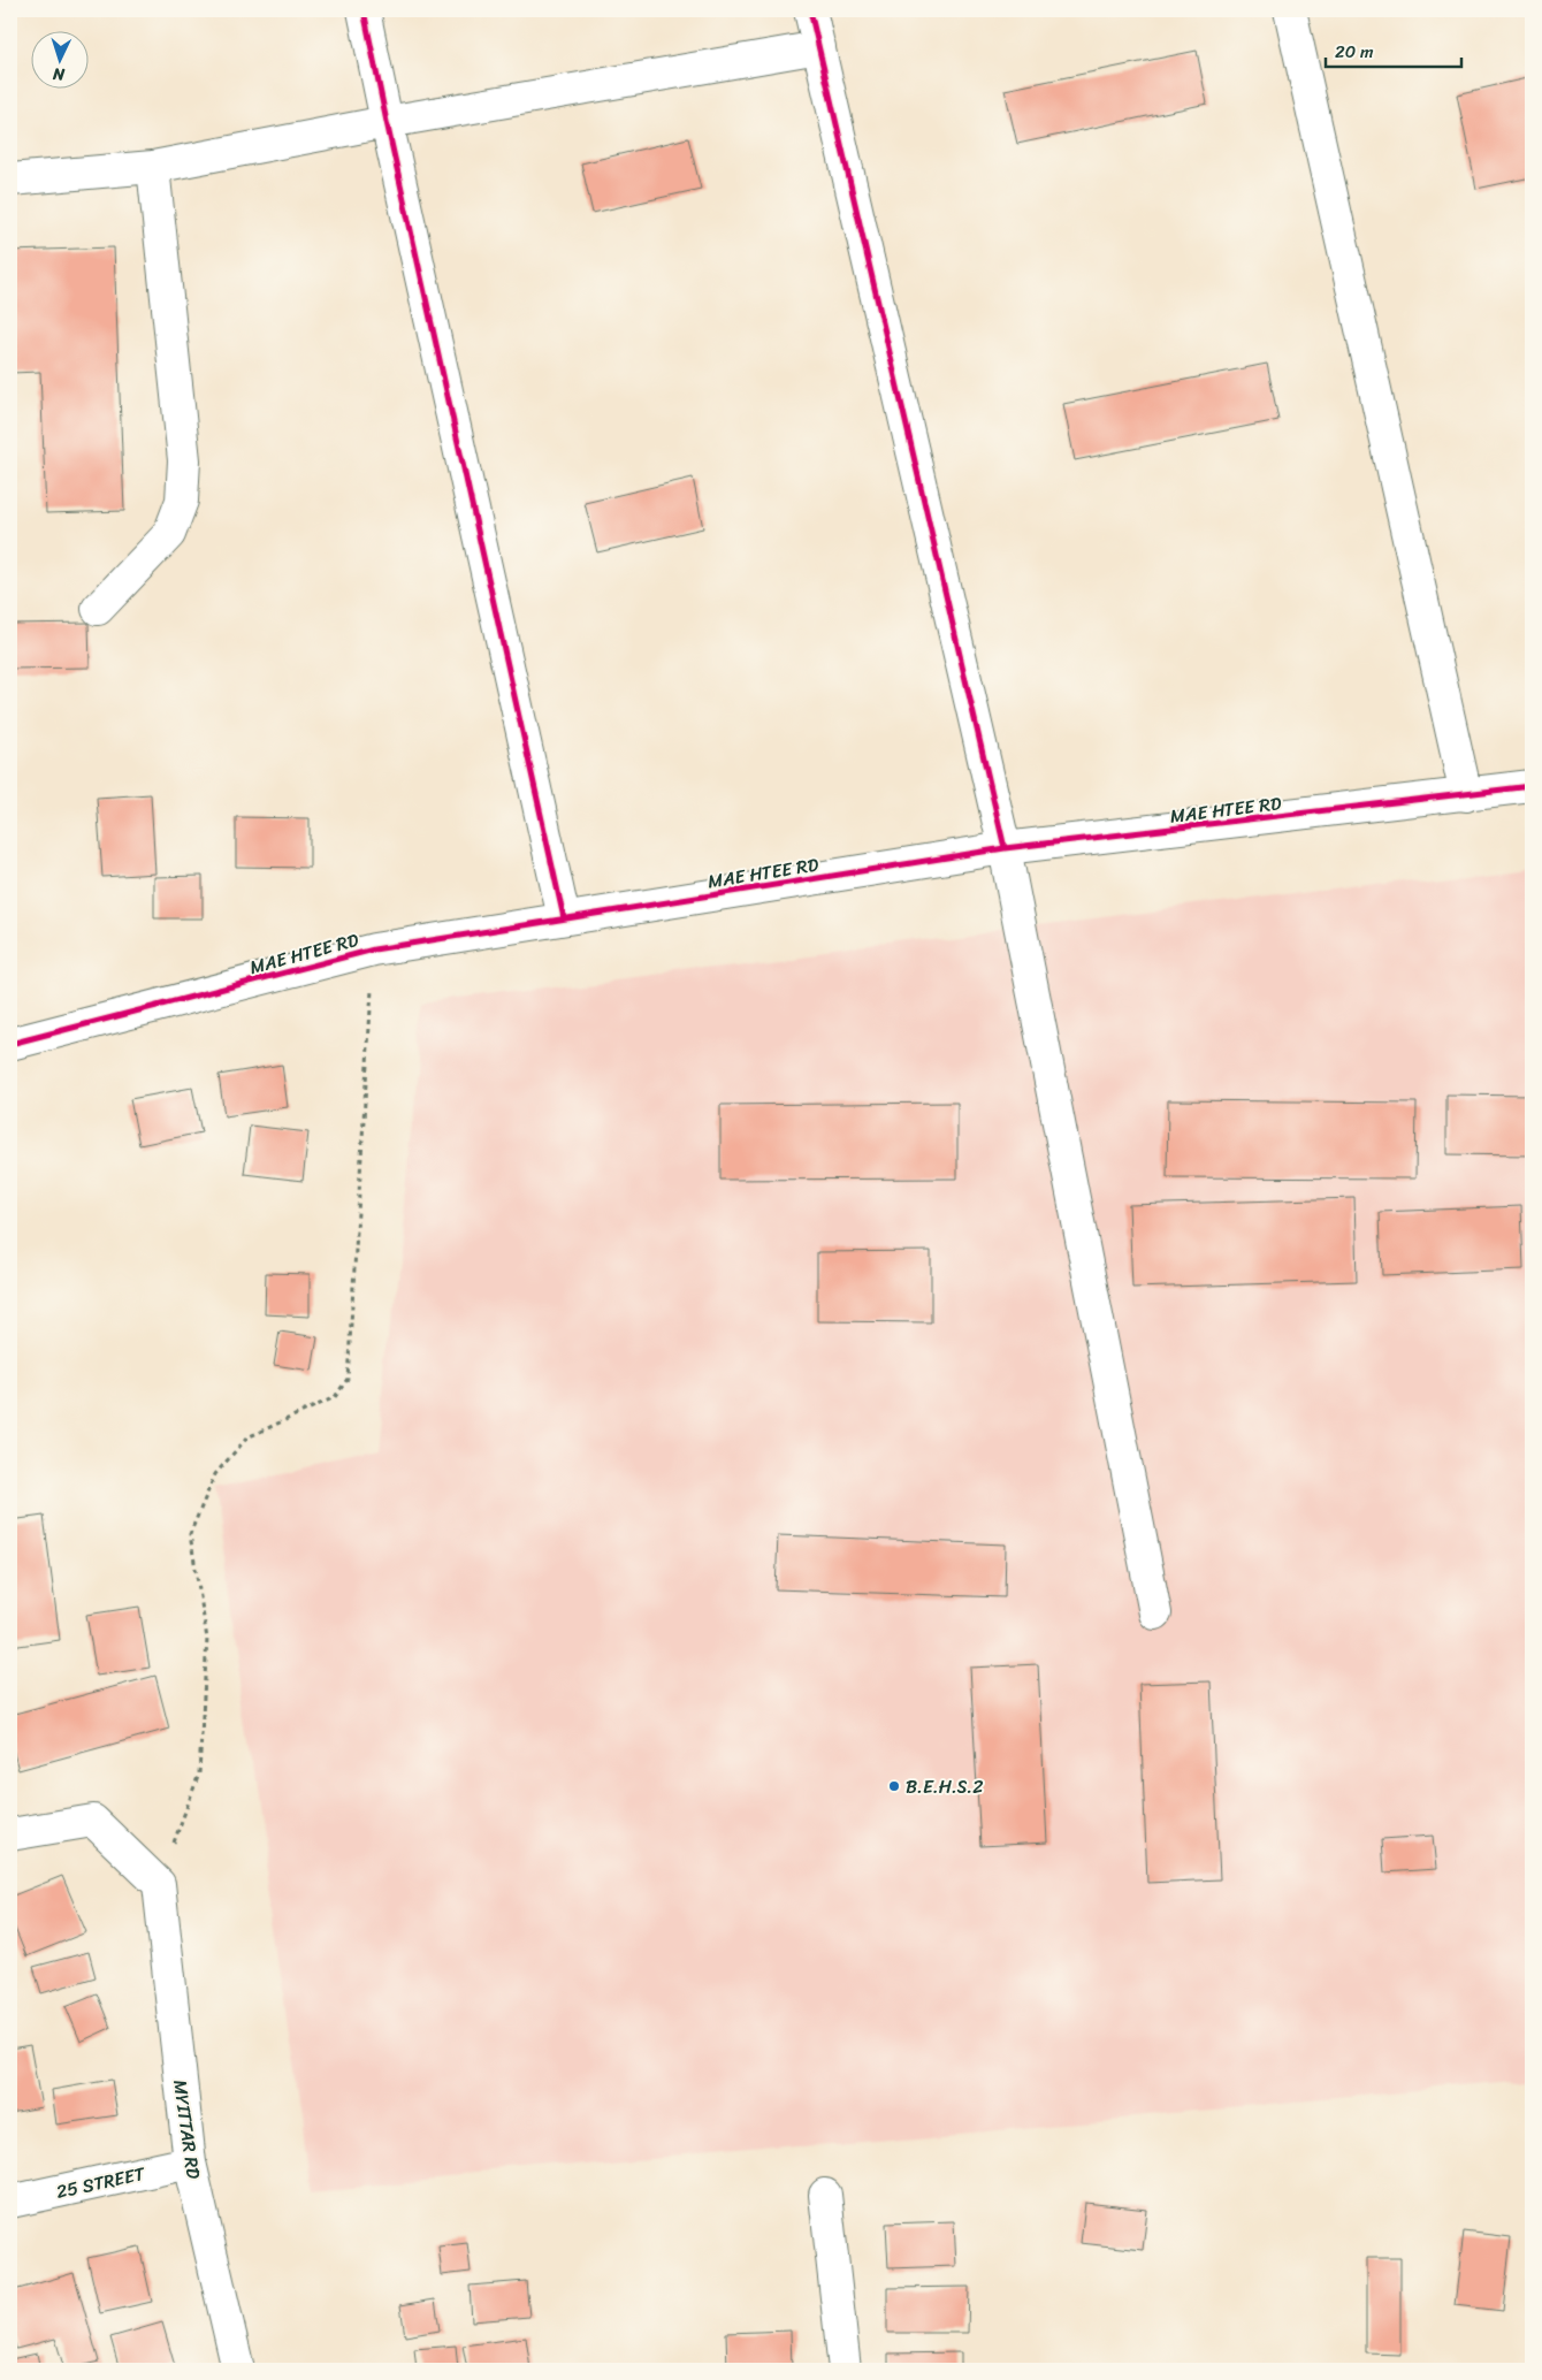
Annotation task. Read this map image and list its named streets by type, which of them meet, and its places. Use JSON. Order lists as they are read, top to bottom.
{
  "streets": {
    "street": ["MAE HTEE RD", "MYITTAR RD", "25 STREET"]
  },
  "crossings": [
    ["MYITTAR RD", "25 STREET"]
  ],
  "places": ["B.E.H.S.2"],
  "scale_bar": "20 m",
  "north": "bottom"
}
